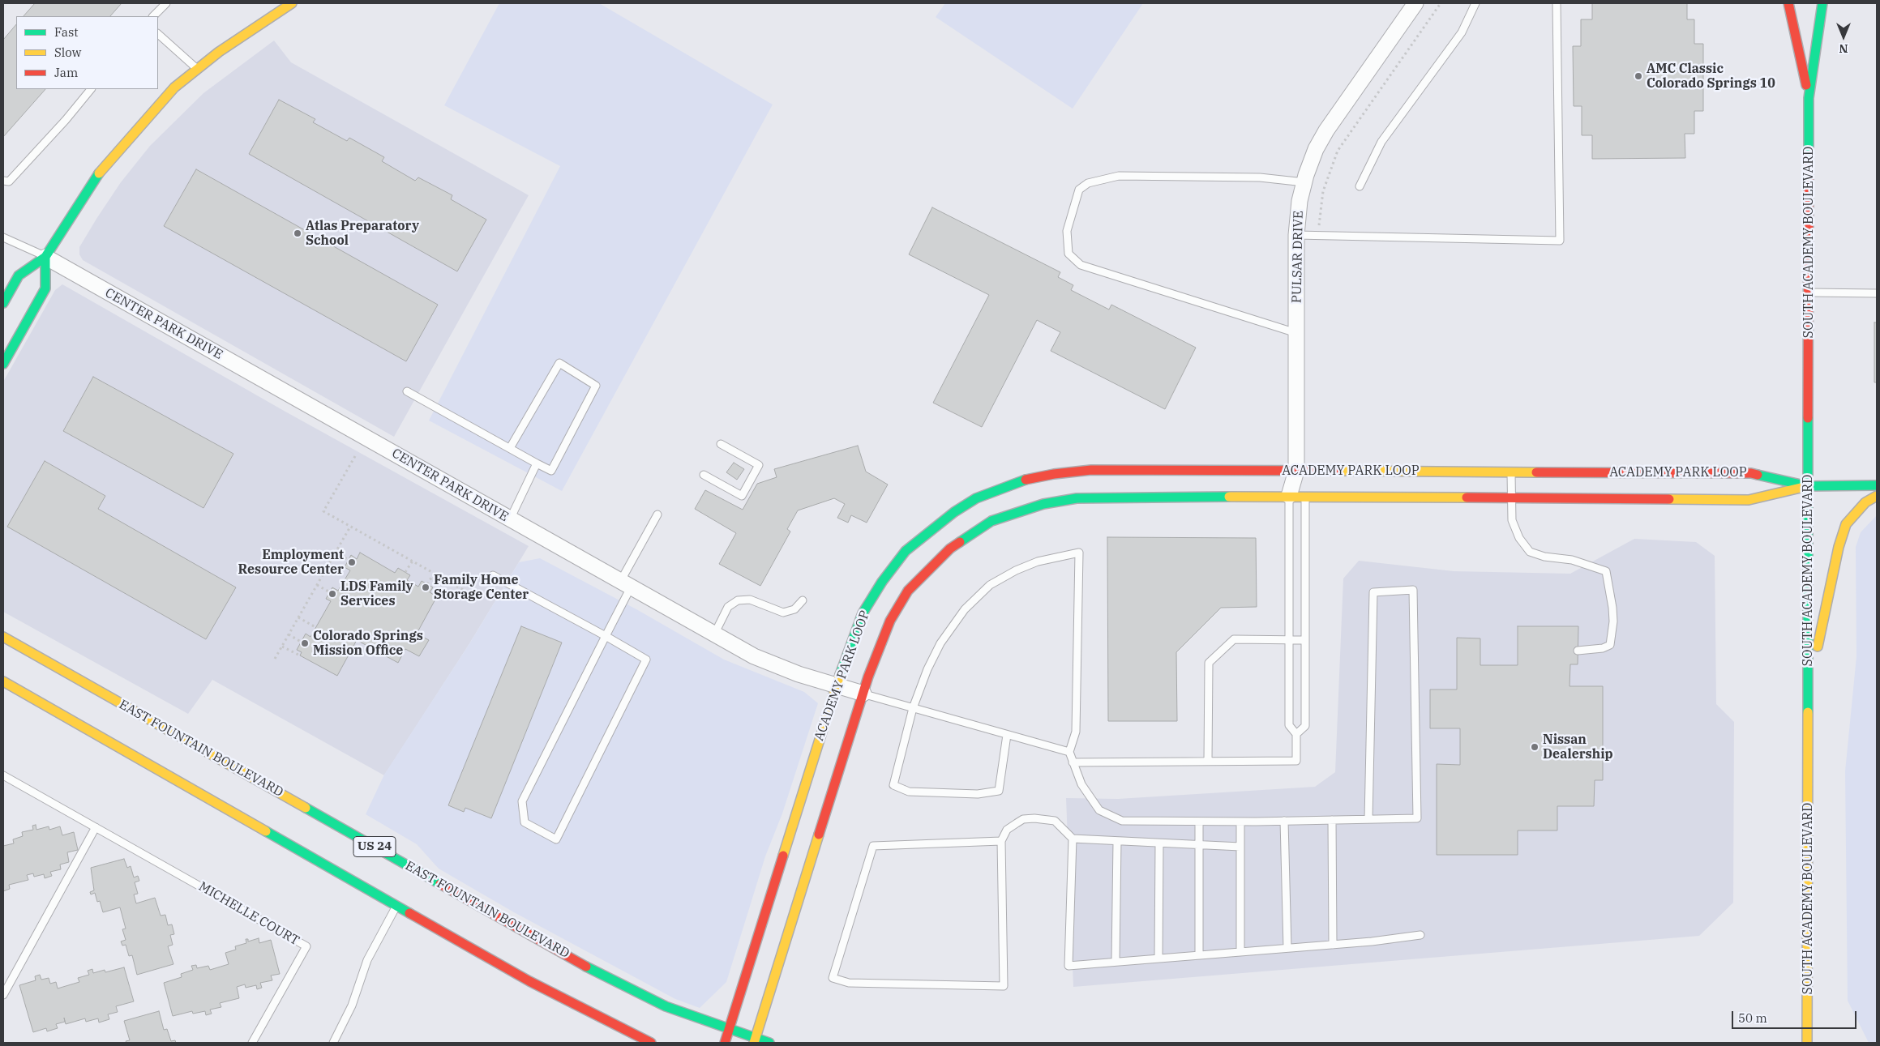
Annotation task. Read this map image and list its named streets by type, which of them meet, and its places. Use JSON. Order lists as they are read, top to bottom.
{
  "streets": {
    "main road": [
      "SOUTH ACADEMY BOULEVARD",
      "ACADEMY PARK LOOP",
      "EAST FOUNTAIN BOULEVARD",
      "US 24"
    ],
    "street": ["PULSAR DRIVE", "CENTER PARK DRIVE"],
    "lane": ["MICHELLE COURT"]
  },
  "crossings": [
    ["SOUTH ACADEMY BOULEVARD", "ACADEMY PARK LOOP"],
    ["PULSAR DRIVE", "ACADEMY PARK LOOP"],
    ["CENTER PARK DRIVE", "ACADEMY PARK LOOP"],
    ["ACADEMY PARK LOOP", "EAST FOUNTAIN BOULEVARD"]
  ],
  "places": [
    "AMC Classic Colorado Springs 10",
    "Atlas Preparatory School",
    "Employment Resource Center",
    "Family Home Storage Center",
    "LDS Family Services",
    "Colorado Springs Mission Office",
    "Nissan Dealership"
  ],
  "legend": ["Fast", "Slow", "Jam"],
  "scale_bar": "50 m",
  "north": "bottom"
}
